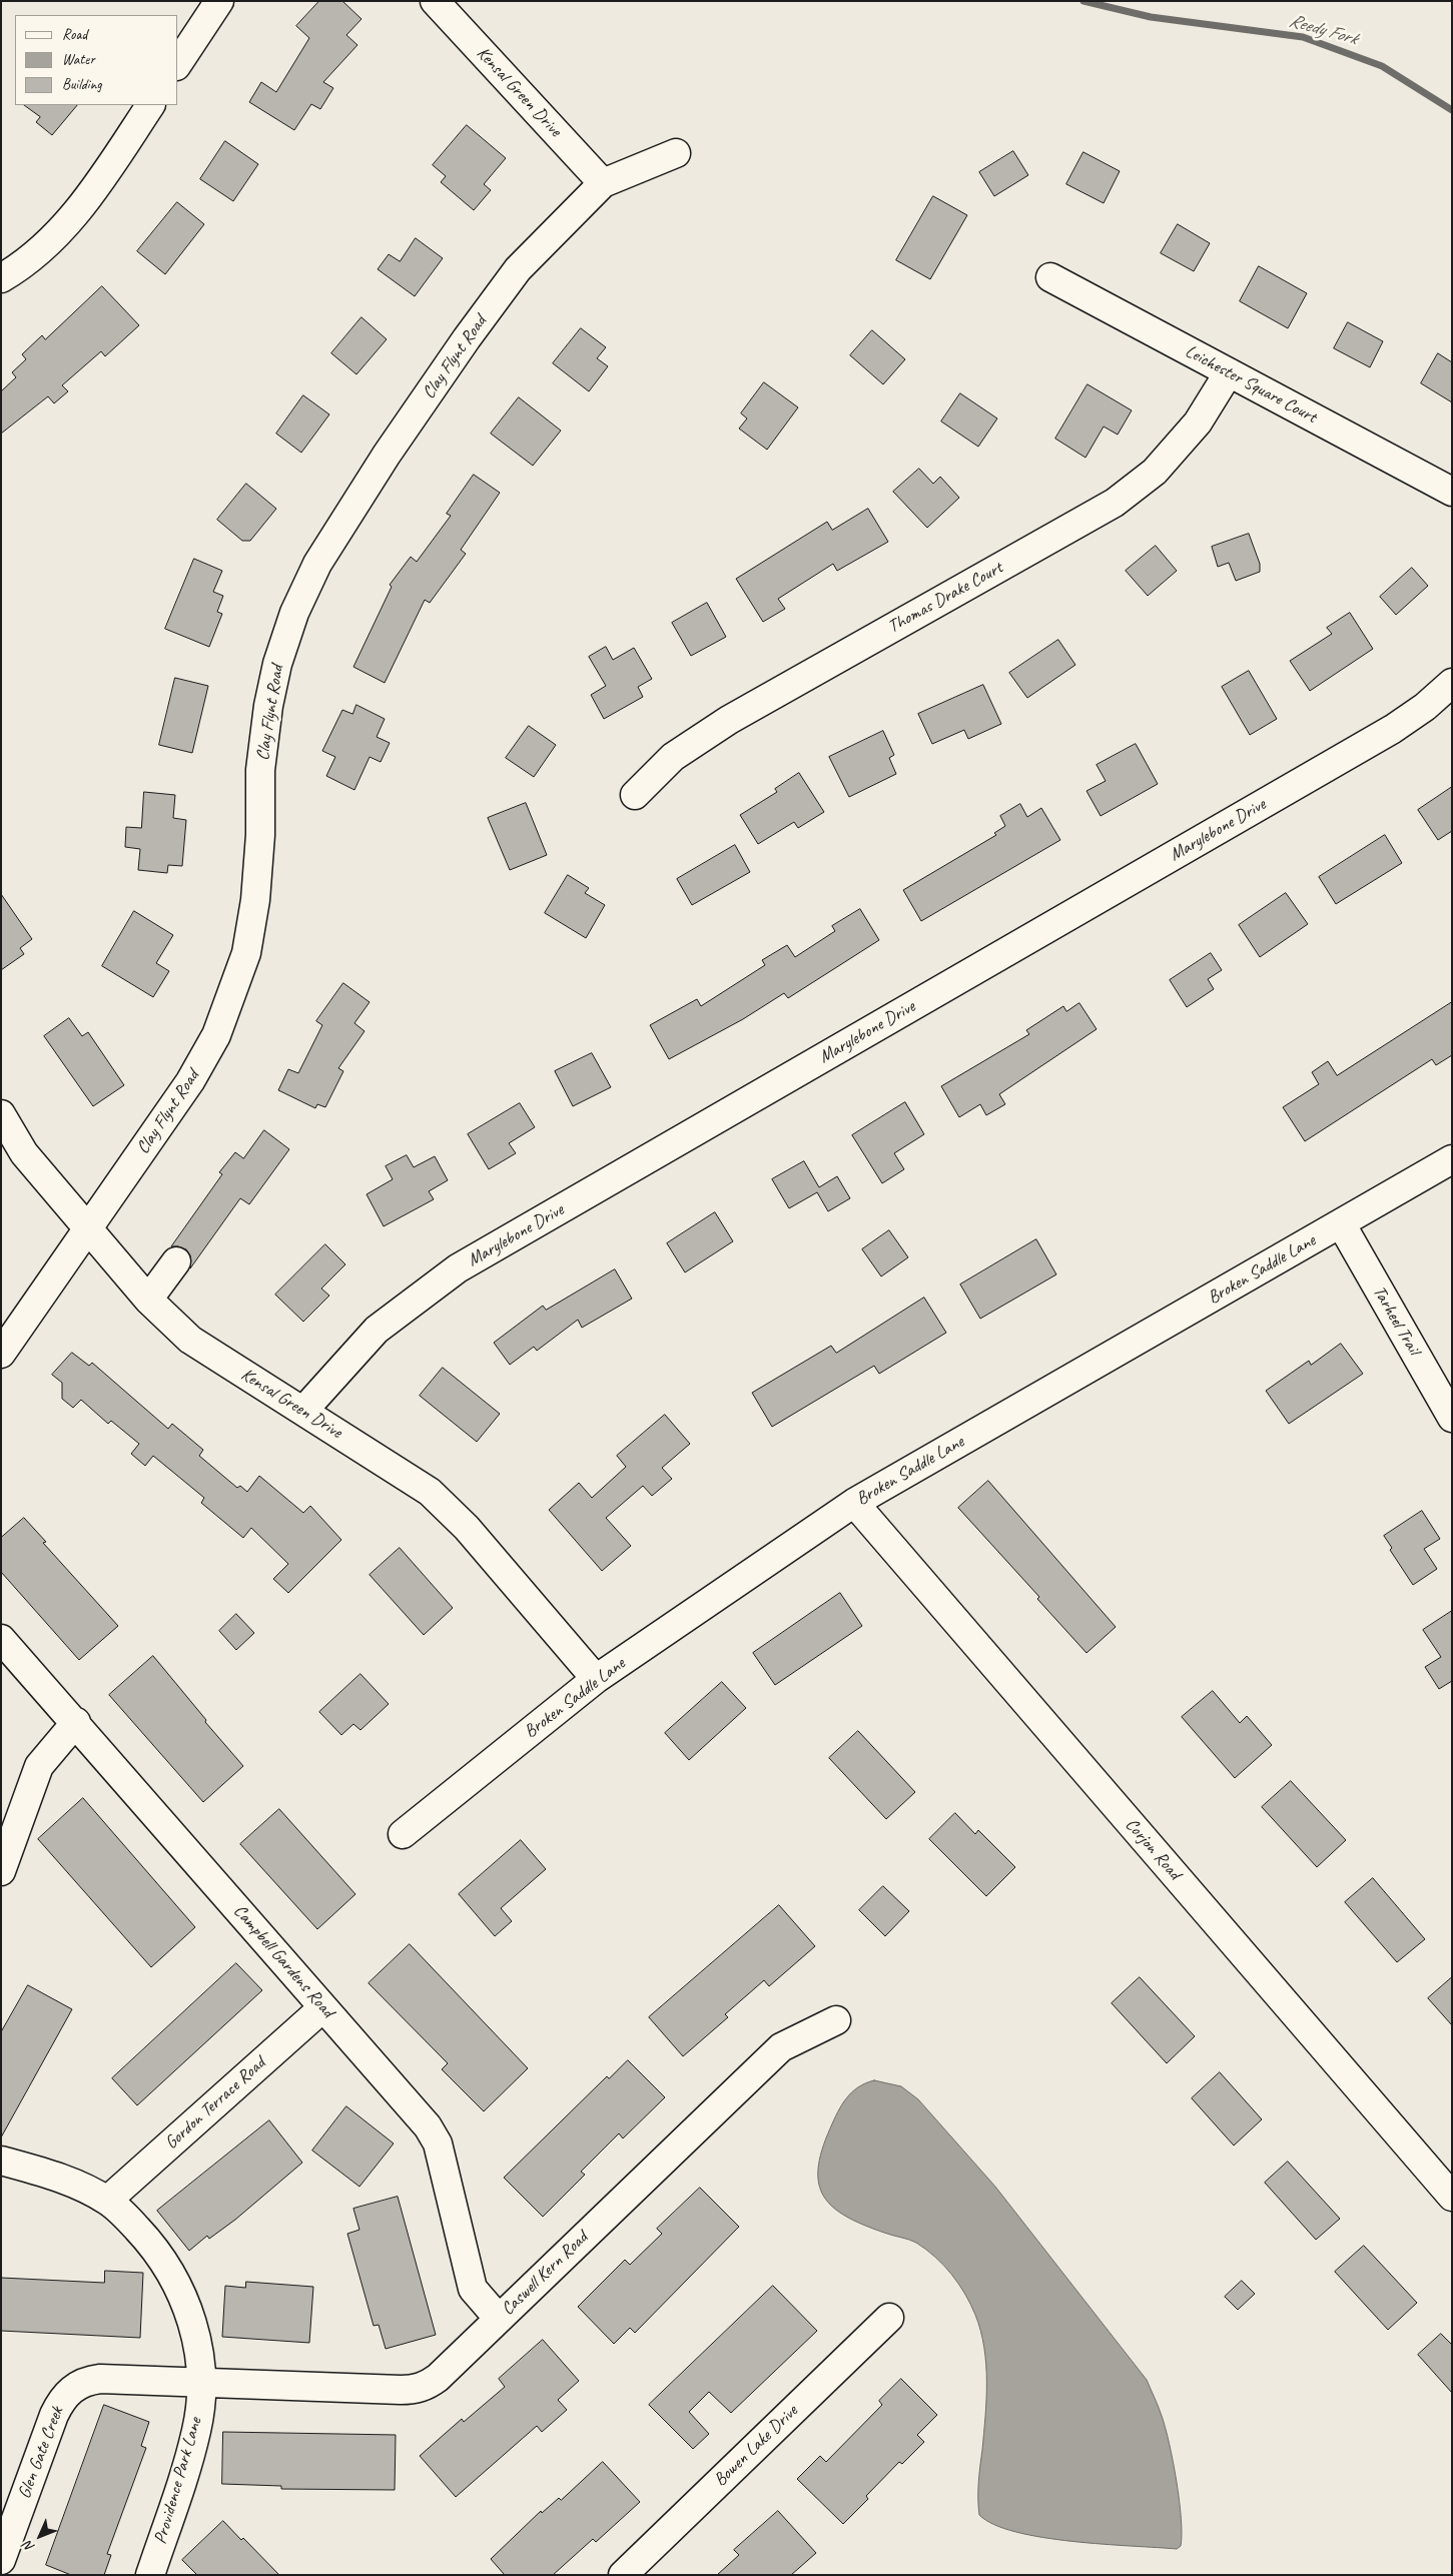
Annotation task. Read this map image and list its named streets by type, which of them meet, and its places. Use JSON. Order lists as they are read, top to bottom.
{
  "streets": {
    "street": [
      "Kensal Green Drive",
      "Clay Flynt Road",
      "Leichester Square Court",
      "Thomas Drake Court",
      "Marylebone Drive",
      "Broken Saddle Lane",
      "Tarheel Trail",
      "Corjon Road",
      "Campbell Gardens Road",
      "Gordon Terrace Road",
      "Caswell Kern Road",
      "Bowen Lake Drive",
      "Glen Gate Creek",
      "Providence Park Lane"
    ]
  },
  "crossings": [
    ["Kensal Green Drive", "Clay Flynt Road"],
    ["Kensal Green Drive", "Marylebone Drive"],
    ["Kensal Green Drive", "Broken Saddle Lane"],
    ["Leichester Square Court", "Thomas Drake Court"],
    ["Broken Saddle Lane", "Tarheel Trail"],
    ["Broken Saddle Lane", "Corjon Road"],
    ["Campbell Gardens Road", "Gordon Terrace Road"],
    ["Campbell Gardens Road", "Caswell Kern Road"],
    ["Gordon Terrace Road", "Providence Park Lane"],
    ["Caswell Kern Road", "Glen Gate Creek"],
    ["Caswell Kern Road", "Providence Park Lane"],
    ["Glen Gate Creek", "Providence Park Lane"]
  ],
  "water": ["Reedy Fork"],
  "legend": ["Road", "Water", "Building"],
  "north": "bottom left"
}
